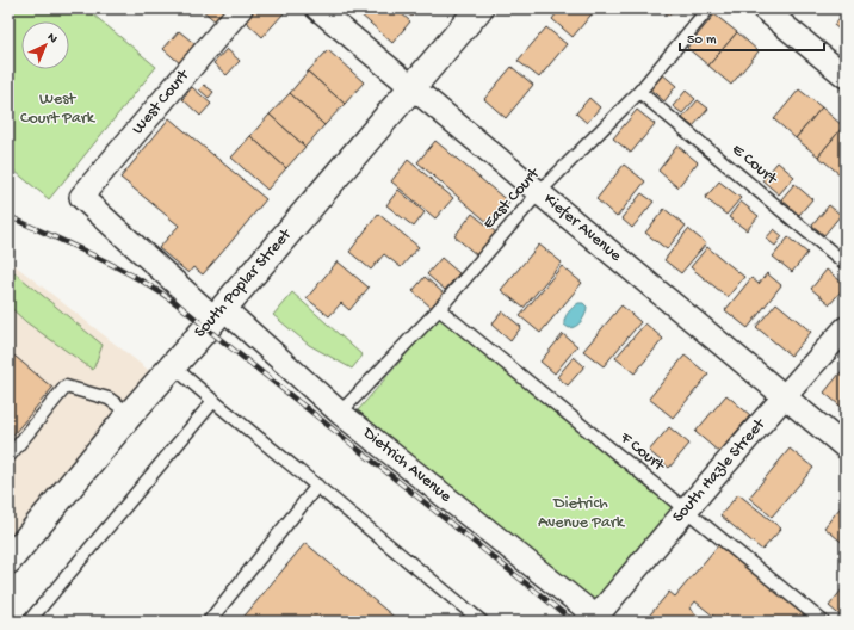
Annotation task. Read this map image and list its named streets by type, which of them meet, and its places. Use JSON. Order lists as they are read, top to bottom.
{
  "streets": {
    "main road": ["South Poplar Street"],
    "street": [
      "West Court",
      "Kiefer Avenue",
      "Dietrich Avenue",
      "South Hazle Street"
    ],
    "lane": ["E Court", "East Court", "F Court"]
  },
  "crossings": [
    ["West Court", "Dietrich Avenue"],
    ["E Court", "East Court"],
    ["East Court", "Kiefer Avenue"],
    ["East Court", "F Court"],
    ["East Court", "Dietrich Avenue"],
    ["Kiefer Avenue", "South Poplar Street"],
    ["Kiefer Avenue", "South Hazle Street"],
    ["South Poplar Street", "Dietrich Avenue"],
    ["F Court", "South Hazle Street"],
    ["Dietrich Avenue", "South Hazle Street"]
  ],
  "parks": ["West Court Park", "Dietrich Avenue Park"],
  "scale_bar": "50 m",
  "north": "top right"
}
